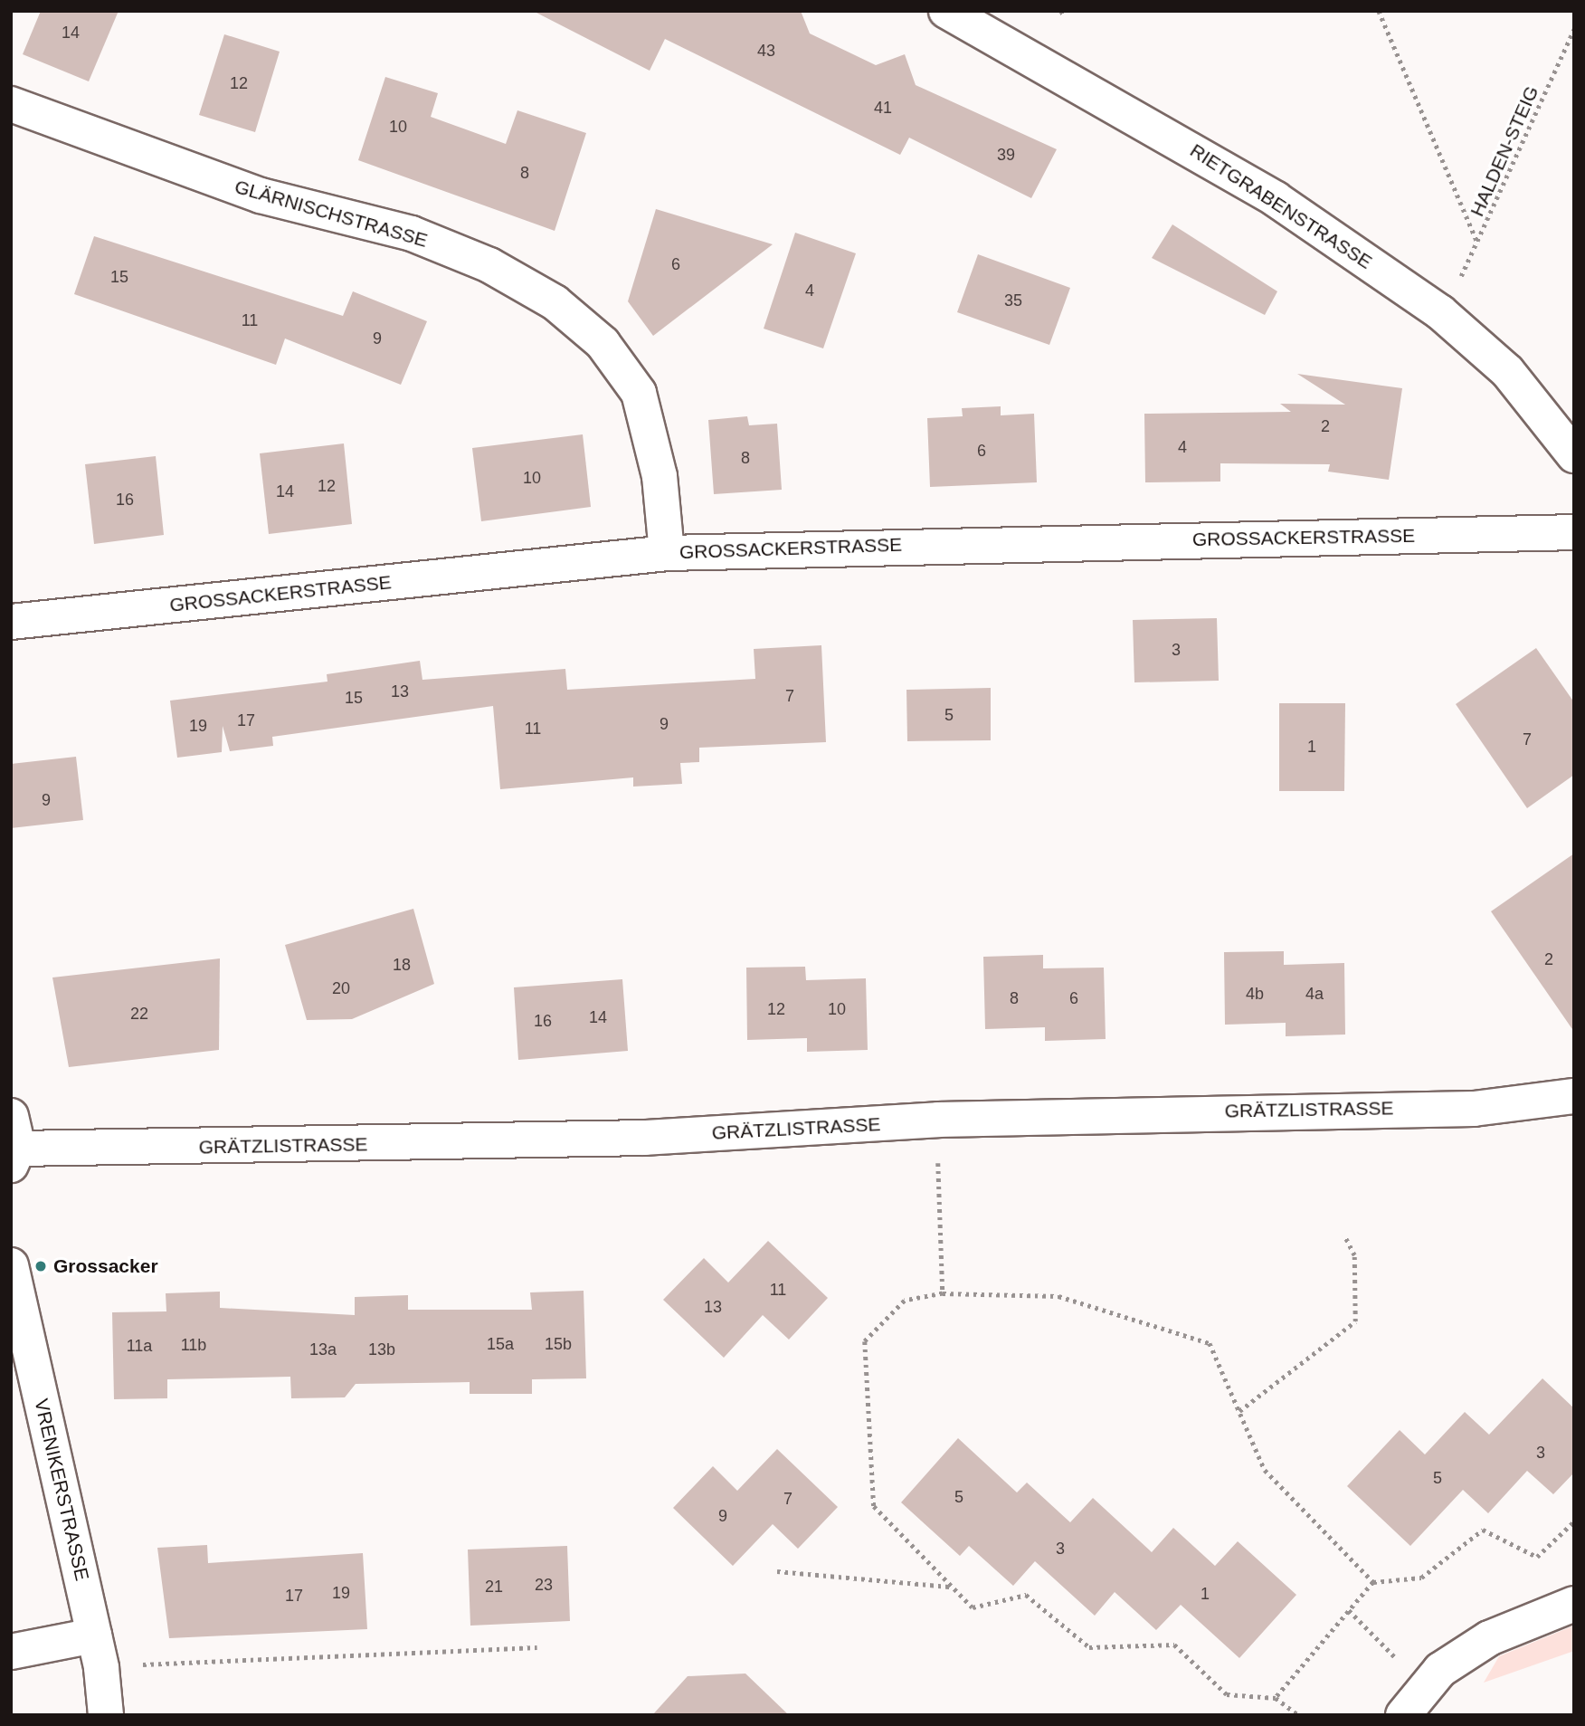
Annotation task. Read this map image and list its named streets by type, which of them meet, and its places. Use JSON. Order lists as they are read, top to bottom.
{
  "streets": {
    "street": [
      "RIETGRABENSTRASSE",
      "GLÄRNISCHSTRASSE",
      "GROSSACKERSTRASSE",
      "GRÄTZLISTRASSE",
      "VRENIKERSTRASSE"
    ],
    "path": ["HALDEN-STEIG"]
  },
  "crossings": [
    ["GLÄRNISCHSTRASSE", "GROSSACKERSTRASSE"]
  ],
  "places": ["Grossacker"],
  "house_numbers": [
    "14",
    "43",
    "12",
    "41",
    "10",
    "39",
    "8",
    "6",
    "15",
    "4",
    "35",
    "11",
    "9",
    "2",
    "4",
    "6",
    "8",
    "10",
    "12",
    "14",
    "16",
    "3",
    "13",
    "7",
    "15",
    "5",
    "17",
    "9",
    "19",
    "11",
    "7",
    "1",
    "9",
    "2",
    "18",
    "20",
    "4b",
    "4a",
    "8",
    "6",
    "12",
    "10",
    "22",
    "14",
    "16",
    "11",
    "13",
    "15a",
    "15b",
    "11b",
    "11a",
    "13a",
    "13b",
    "3",
    "5",
    "5",
    "7",
    "9",
    "3",
    "23",
    "21",
    "19",
    "1",
    "17"
  ]
}
